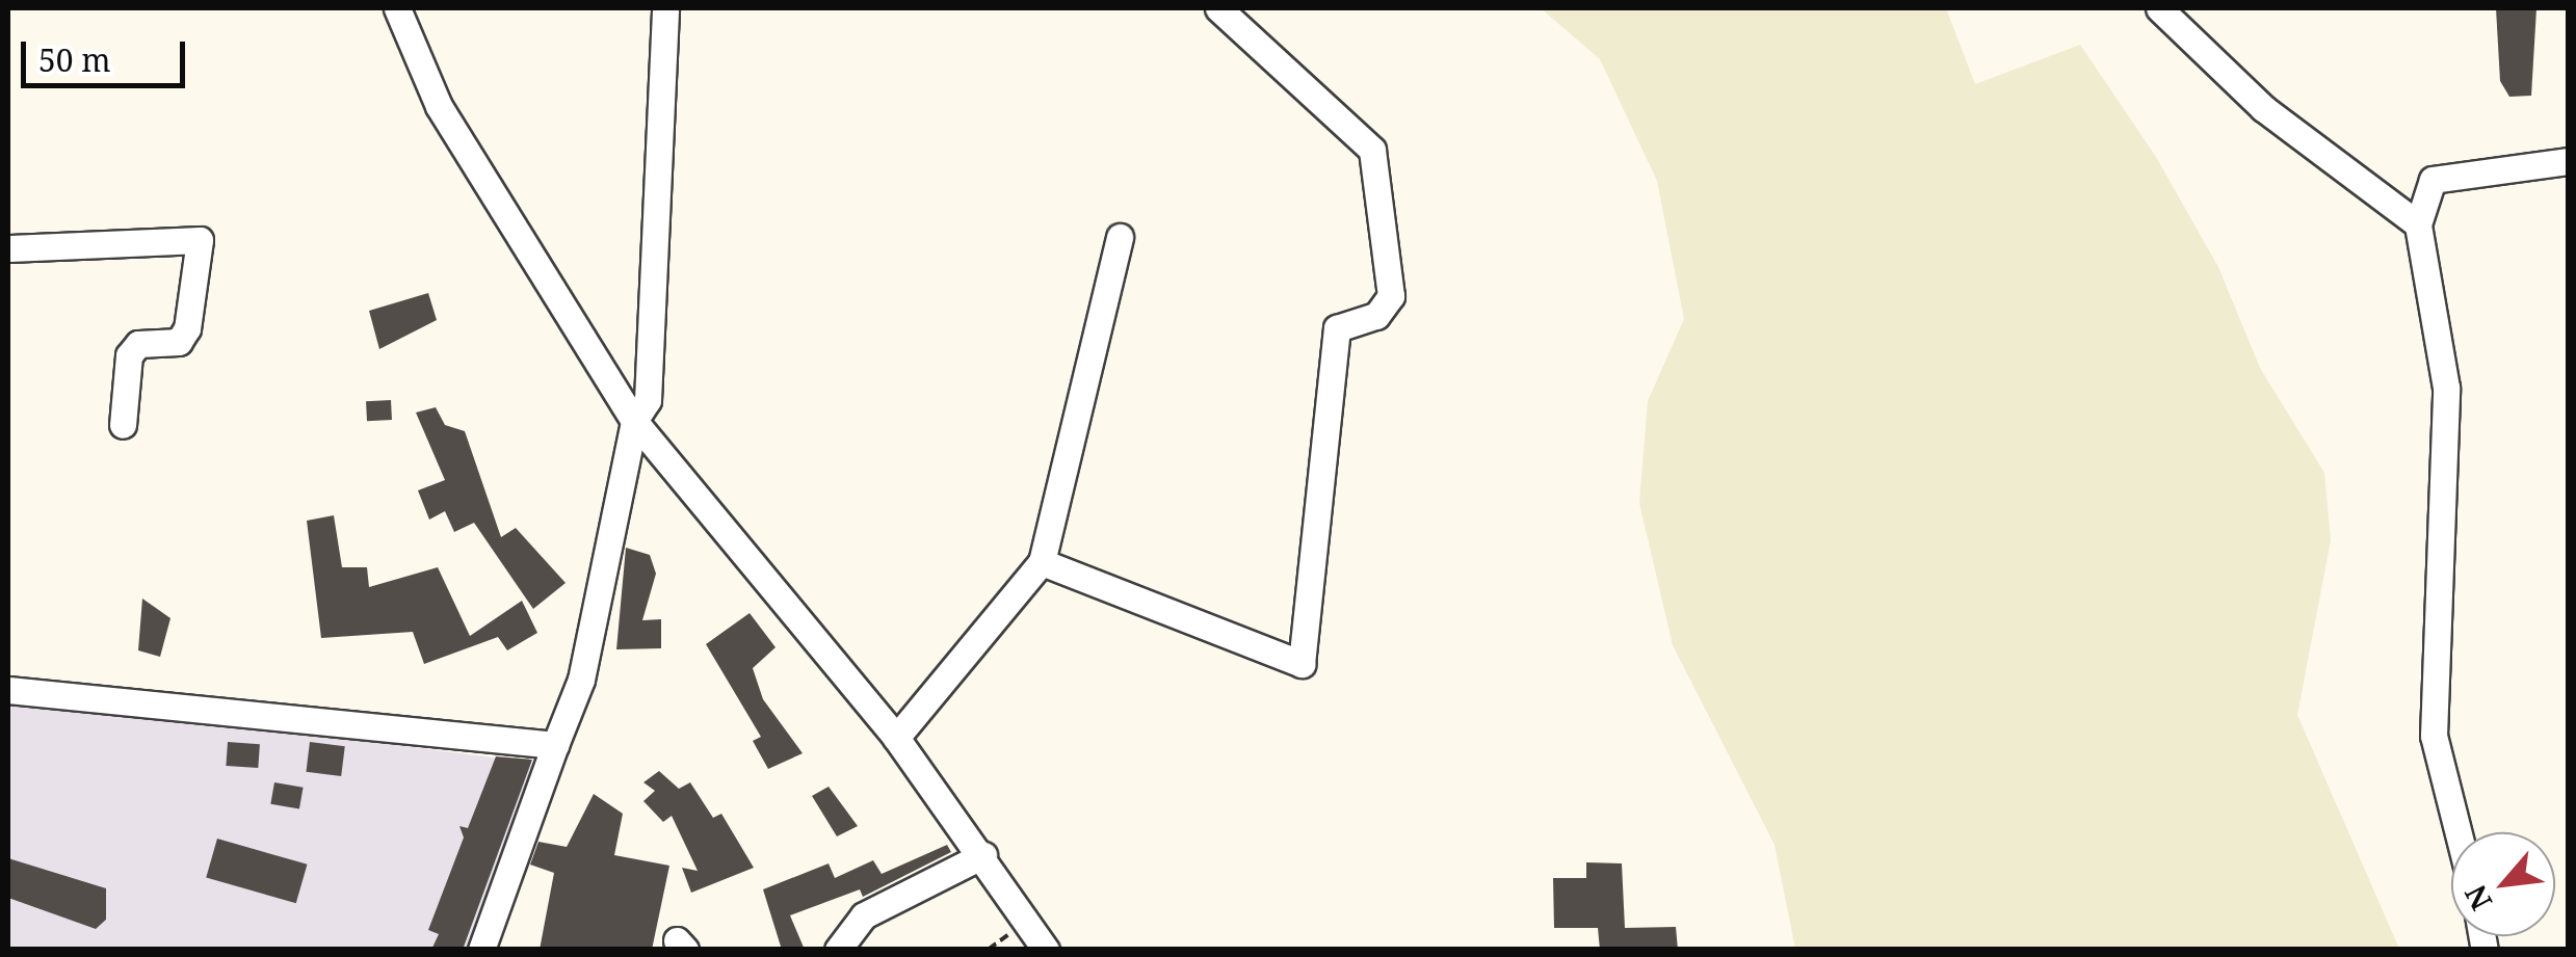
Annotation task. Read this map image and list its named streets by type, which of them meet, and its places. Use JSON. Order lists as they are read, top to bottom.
{
  "scale_bar": "50 m",
  "north": "bottom left"
}
